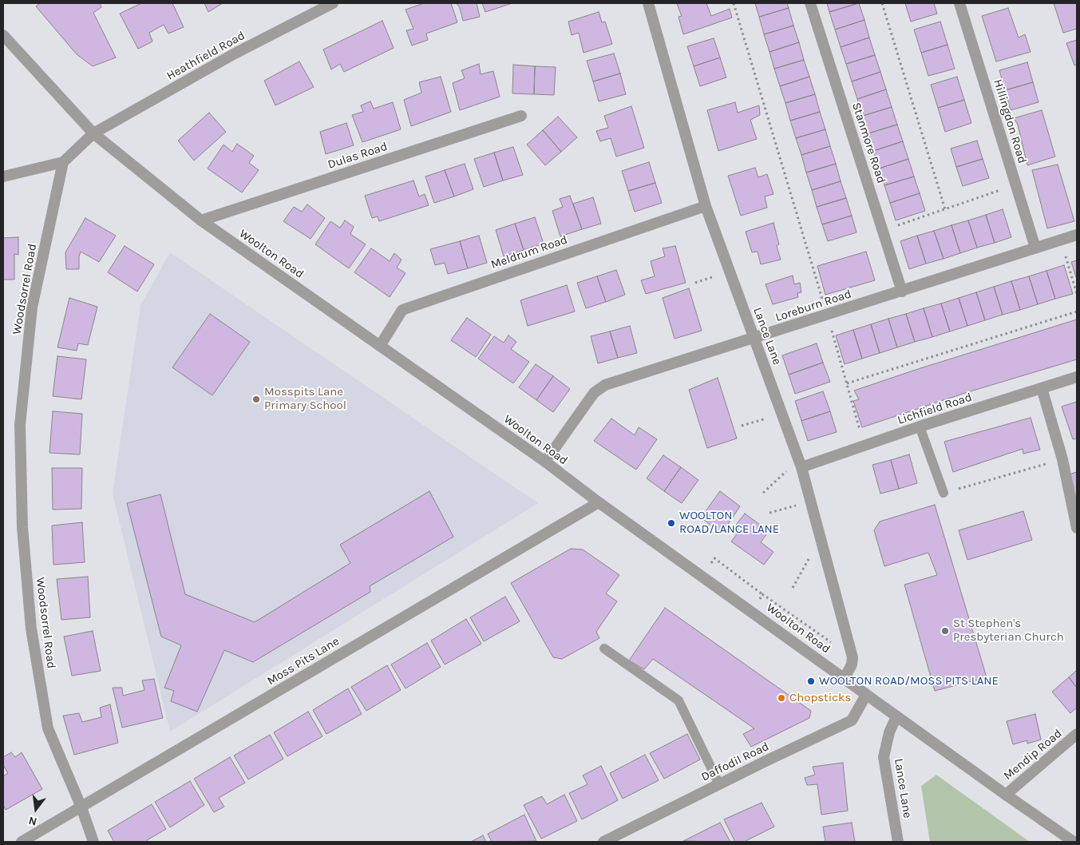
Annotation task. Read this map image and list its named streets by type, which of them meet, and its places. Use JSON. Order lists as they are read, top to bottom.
{
  "streets": {
    "street": [
      "Heathfield Road",
      "Hillingdon Road",
      "Stanmore Road",
      "Dulas Road",
      "Meldrum Road",
      "Woolton Road",
      "Woodsorrel Road",
      "Loreburn Road",
      "Lance Lane",
      "Lichfield Road",
      "Moss Pits Lane",
      "Mendip Road",
      "Daffodil Road"
    ]
  },
  "crossings": [
    ["Heathfield Road", "Woolton Road"],
    ["Heathfield Road", "Woodsorrel Road"],
    ["Hillingdon Road", "Loreburn Road"],
    ["Stanmore Road", "Loreburn Road"],
    ["Dulas Road", "Woolton Road"],
    ["Meldrum Road", "Woolton Road"],
    ["Meldrum Road", "Lance Lane"],
    ["Woolton Road", "Loreburn Road"],
    ["Woolton Road", "Lance Lane"],
    ["Woolton Road", "Moss Pits Lane"],
    ["Woolton Road", "Mendip Road"],
    ["Woolton Road", "Daffodil Road"],
    ["Woodsorrel Road", "Moss Pits Lane"],
    ["Loreburn Road", "Lance Lane"],
    ["Lance Lane", "Lichfield Road"]
  ],
  "places": [
    "Mosspits Lane Primary School",
    "WOOLTON ROAD/LANCE LANE",
    "St Stephen's Presbyterian Church",
    "WOOLTON ROAD/MOSS PITS LANE",
    "Chopsticks"
  ],
  "north": "bottom"
}
